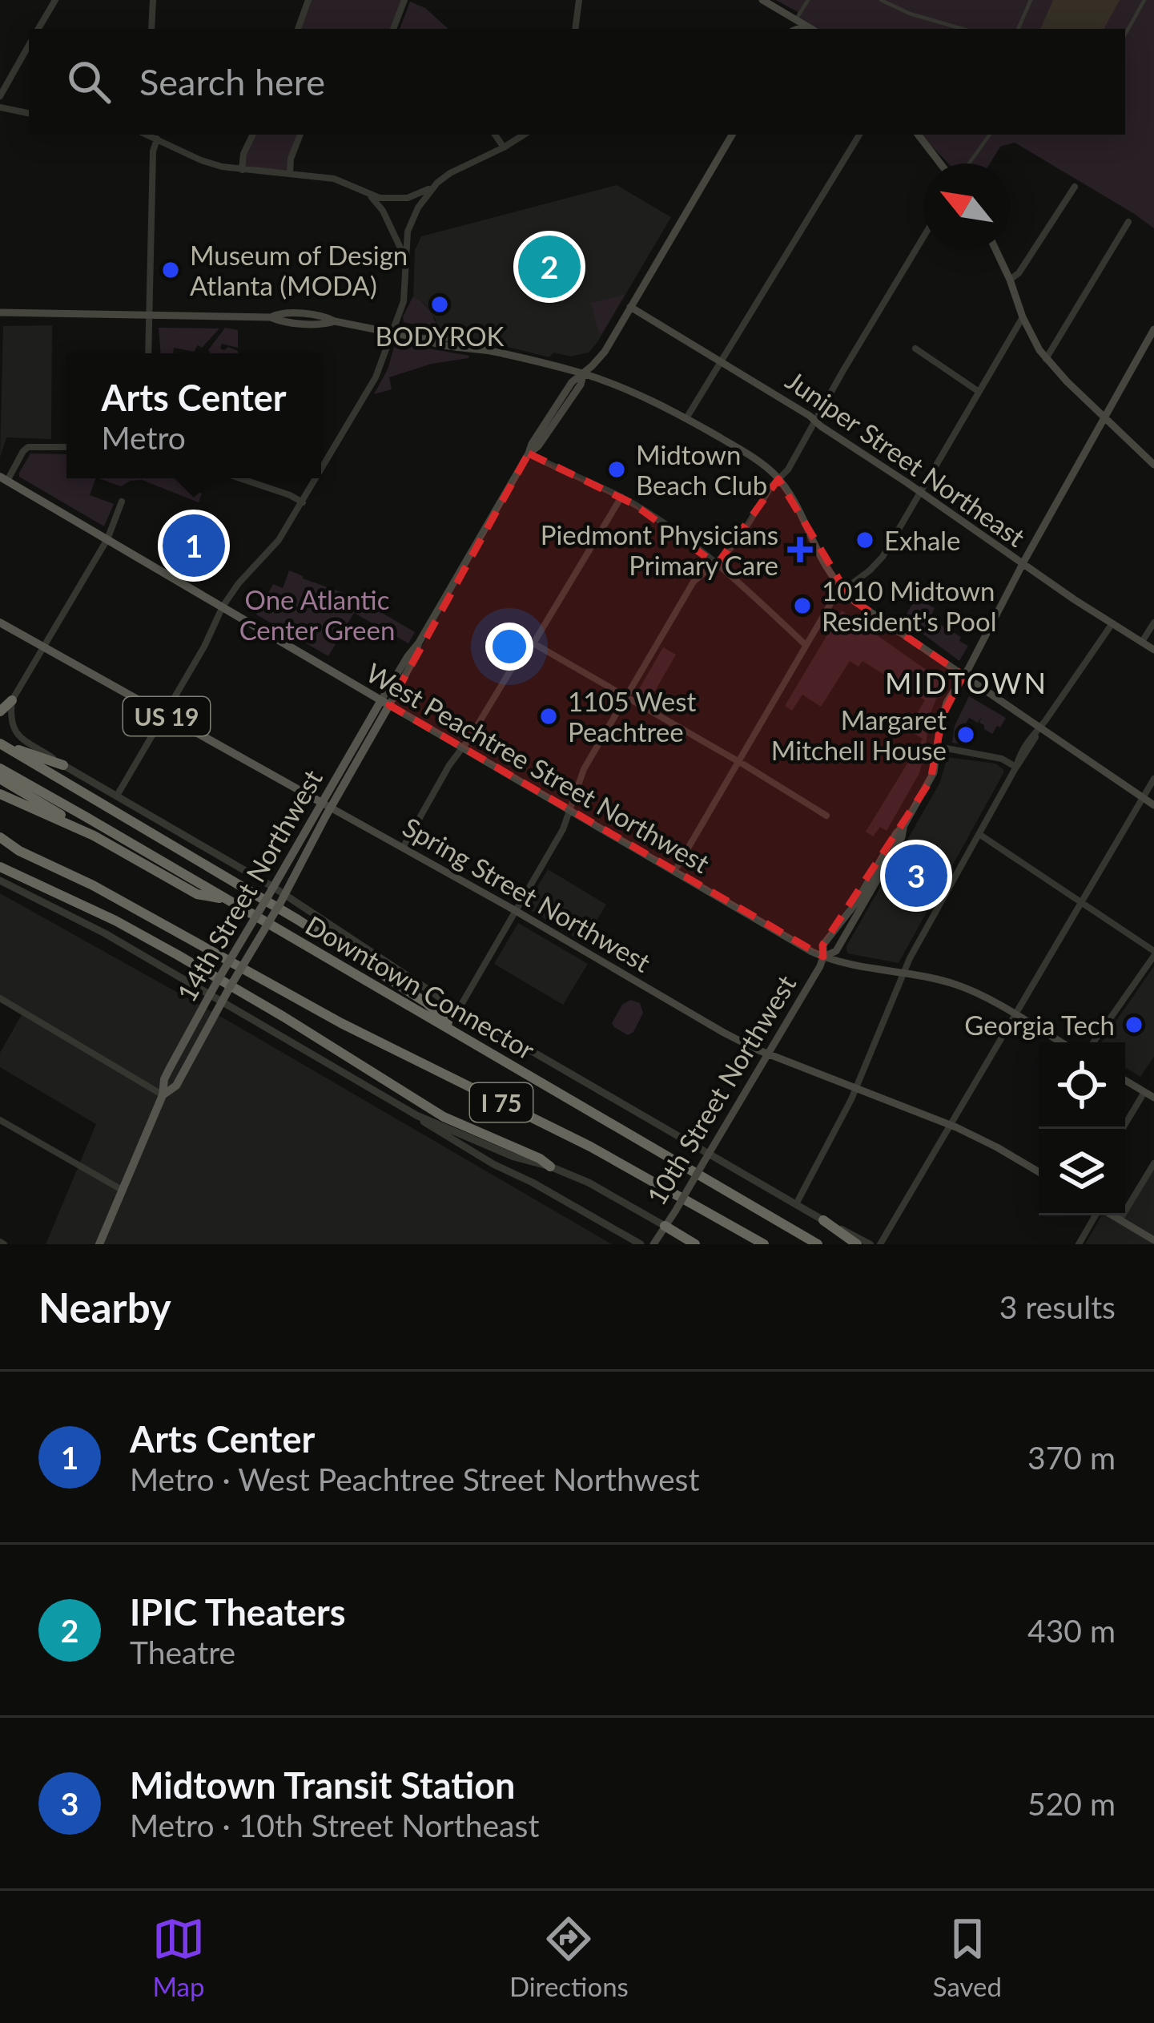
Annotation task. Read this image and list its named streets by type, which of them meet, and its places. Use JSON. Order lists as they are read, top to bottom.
{
  "streets": {
    "highway": ["Downtown Connector", "I 75"],
    "main road": [
      "Juniper Street Northeast",
      "US 19",
      "West Peachtree Street Northwest",
      "14th Street Northwest",
      "Spring Street Northwest",
      "10th Street Northwest"
    ]
  },
  "crossings": [
    ["West Peachtree Street Northwest", "14th Street Northwest"],
    ["West Peachtree Street Northwest", "10th Street Northwest"],
    ["14th Street Northwest", "Spring Street Northwest"],
    ["Spring Street Northwest", "10th Street Northwest"]
  ],
  "districts": ["MIDTOWN"],
  "parks": ["One Atlantic Center Green"],
  "places": {
    "other": [
      "Museum of Design Atlanta (MODA)",
      "BODYROK",
      "Midtown Beach Club",
      "Exhale",
      "1010 Midtown Resident's Pool",
      "1105 West Peachtree",
      "Margaret Mitchell House",
      "Georgia Tech"
    ],
    "health": ["Piedmont Physicians Primary Care"]
  },
  "north": "top left",
  "page": {
    "search": "Search here",
    "pins": ["2", "1", "3"],
    "popup": ["Arts Center", "Metro"],
    "heading": ["Nearby", "3 results"],
    "list": [
      {
        "mark": "1",
        "name": "Arts Center",
        "note": "Metro · West Peachtree Street Northwest",
        "value": "370 m"
      },
      {
        "mark": "2",
        "name": "IPIC Theaters",
        "note": "Theatre",
        "value": "430 m"
      },
      {
        "mark": "3",
        "name": "Midtown Transit Station",
        "note": "Metro · 10th Street Northeast",
        "value": "520 m"
      }
    ],
    "nav": ["Map", "Directions", "Saved"]
  }
}
